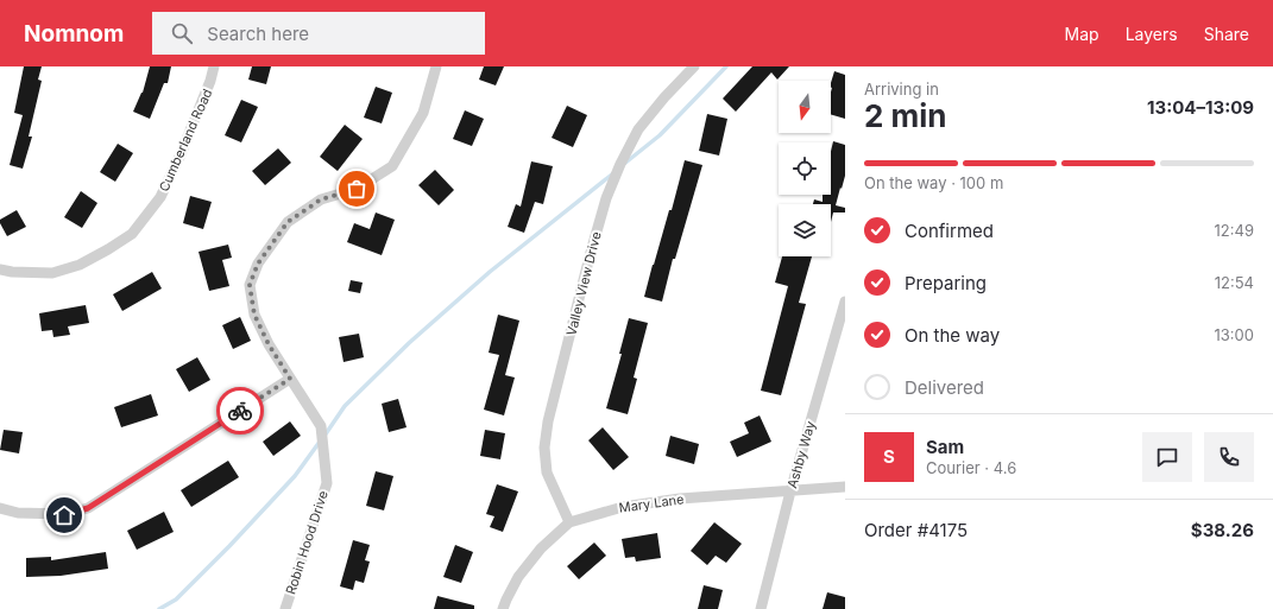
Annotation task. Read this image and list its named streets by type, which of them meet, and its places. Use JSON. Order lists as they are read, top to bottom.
{
  "streets": {
    "street": [
      "Cumberland Road",
      "Valley View Drive",
      "Ashby Way",
      "Mary Lane",
      "Robin Hood Drive"
    ]
  },
  "crossings": [
    ["Valley View Drive", "Mary Lane"],
    ["Ashby Way", "Mary Lane"]
  ],
  "north": "bottom",
  "page": {
    "header": "Nomnom",
    "search": "Search here",
    "nav": ["Map", "Layers", "Share"],
    "heading": ["2 min", "Arriving in", "13:04–13:09"],
    "panel": [
      "Sam",
      "Courier · 4.6",
      "Order #4175",
      "$38.26"
    ],
    "bar": "On the way · 100 m",
    "list": [
      ["Confirmed", "12:49"],
      ["Preparing", "12:54"],
      ["On the way", "13:00"],
      "Delivered"
    ],
    "round": "S"
  }
}
